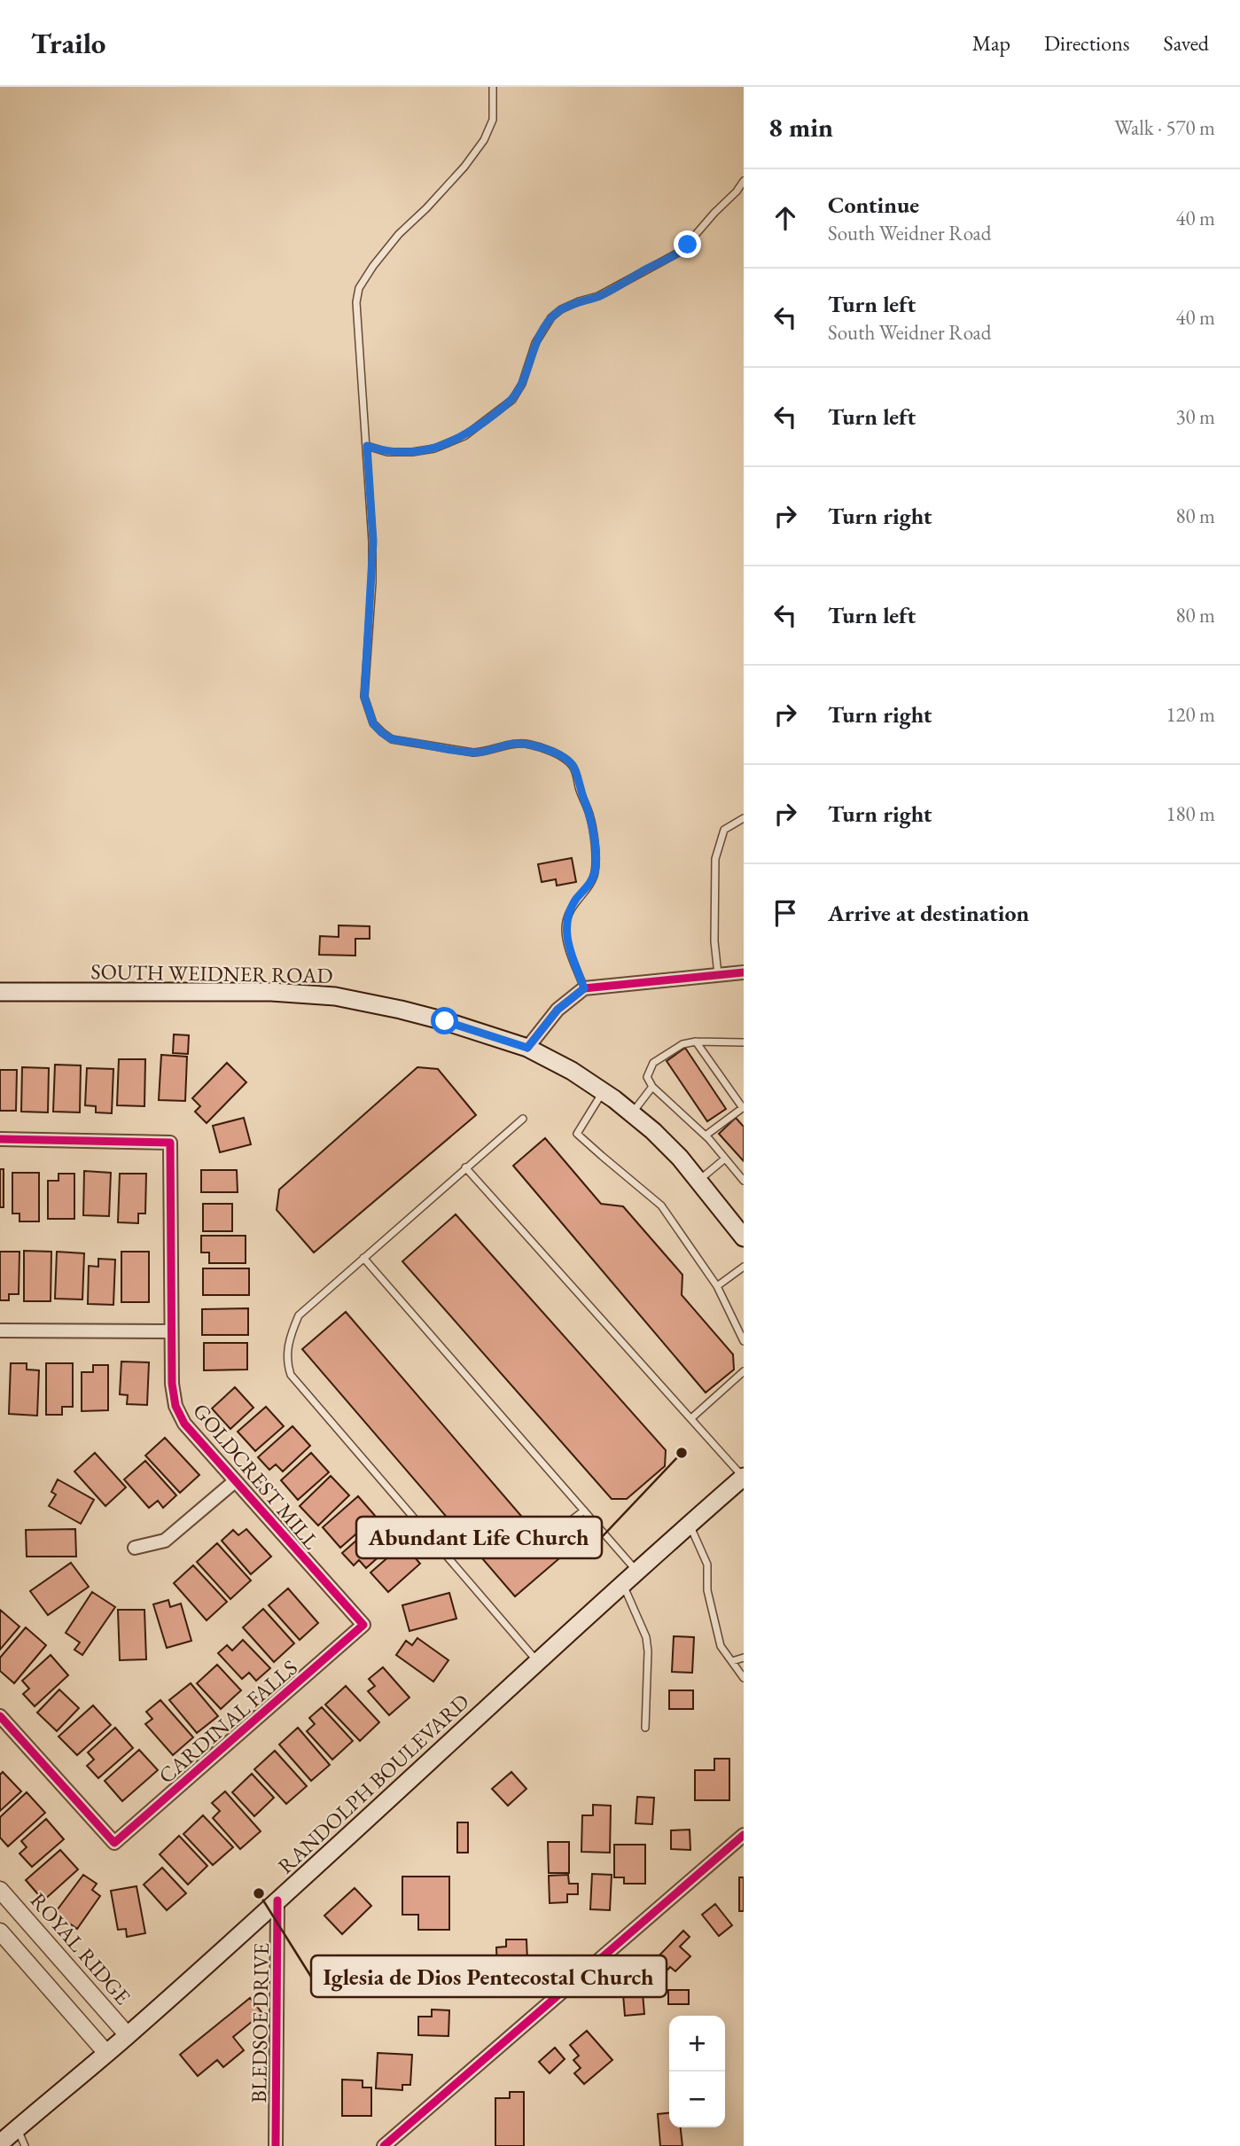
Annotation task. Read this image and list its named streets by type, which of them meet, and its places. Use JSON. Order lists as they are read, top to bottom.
{
  "streets": {
    "main road": ["SOUTH WEIDNER ROAD", "RANDOLPH BOULEVARD"],
    "street": [
      "GOLDCREST MILL",
      "CARDINAL FALLS",
      "ROYAL RIDGE",
      "BLEDSOE DRIVE"
    ]
  },
  "crossings": [
    ["GOLDCREST MILL", "CARDINAL FALLS"],
    ["RANDOLPH BOULEVARD", "ROYAL RIDGE"],
    ["RANDOLPH BOULEVARD", "BLEDSOE DRIVE"]
  ],
  "places": ["Abundant Life Church", "Iglesia de Dios Pentecostal Church"],
  "page": {
    "header": "Trailo",
    "nav": ["Map", "Directions", "Saved"],
    "heading": ["8 min", "Walk · 570 m"],
    "list": [
      ["Continue", "South Weidner Road", "40 m"],
      ["Turn left", "South Weidner Road", "40 m"],
      ["Turn left", "30 m"],
      ["Turn right", "80 m"],
      ["Turn left", "80 m"],
      ["Turn right", "120 m"],
      ["Turn right", "180 m"],
      "Arrive at destination"
    ],
    "map_buttons": ["+", "−"]
  }
}
